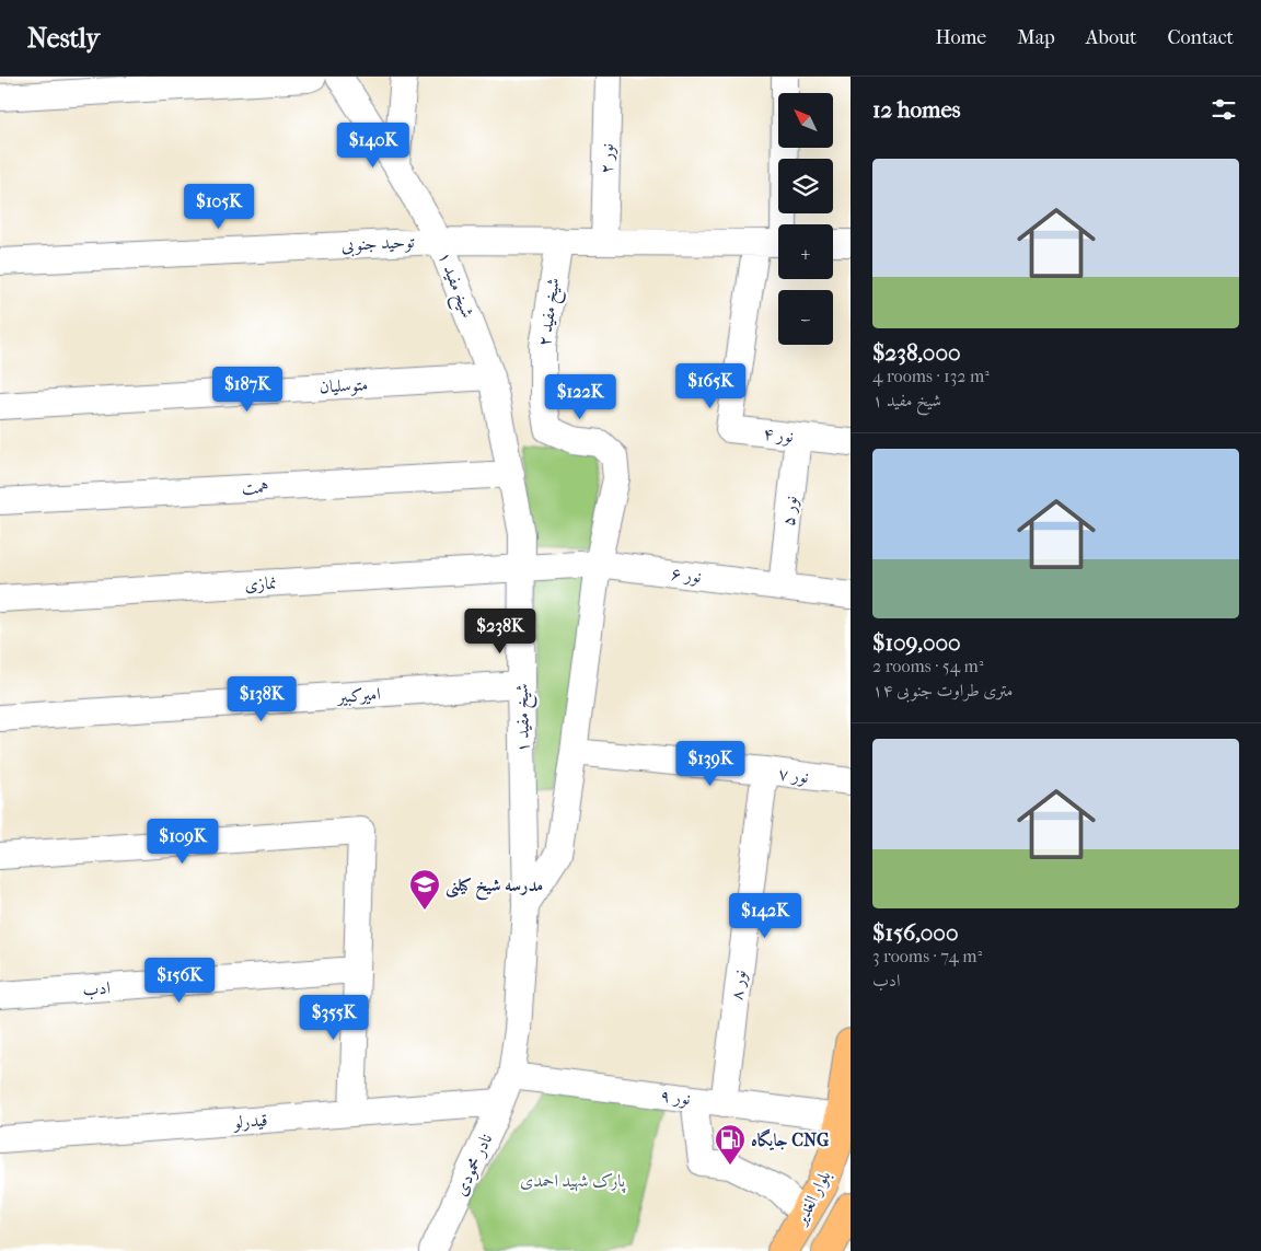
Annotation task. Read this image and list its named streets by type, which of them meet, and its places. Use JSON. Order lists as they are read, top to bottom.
{
  "streets": {
    "main road": ["بلوار الغدیر"],
    "street": [
      "نور ۲",
      "توحید جنوبی",
      "شیخ مفید ۱",
      "شیخ مفید ۲",
      "متوسلیان",
      "نور ۴",
      "همت",
      "نور ۵",
      "نور ۶",
      "نمازی",
      "امیرکبیر",
      "نور ۷",
      "نور ۸",
      "ادب",
      "نور ۹",
      "قیدرلو",
      "نادر محمودی"
    ]
  },
  "crossings": [
    ["نور ۲", "توحید جنوبی"],
    ["توحید جنوبی", "شیخ مفید ۱"],
    ["توحید جنوبی", "شیخ مفید ۲"],
    ["توحید جنوبی", "نور ۴"],
    ["شیخ مفید ۱", "متوسلیان"],
    ["شیخ مفید ۱", "همت"],
    ["شیخ مفید ۱", "نور ۶"],
    ["شیخ مفید ۱", "نمازی"],
    ["شیخ مفید ۱", "امیرکبیر"],
    ["شیخ مفید ۱", "نور ۹"],
    ["شیخ مفید ۱", "نادر محمودی"],
    ["شیخ مفید ۲", "نور ۶"],
    ["نور ۴", "نور ۵"],
    ["نور ۵", "نور ۶"],
    ["نور ۶", "نمازی"],
    ["نور ۷", "نور ۸"],
    ["نور ۸", "نور ۹"],
    ["نور ۹", "نادر محمودی"],
    ["نور ۹", "بلوار الغدیر"],
    ["قیدرلو", "نادر محمودی"]
  ],
  "parks": ["پارک شهید احمدی"],
  "places": {
    "school or university": ["مدرسه شیخ کیلنی"],
    "fuel station": ["جایگاه CNG"]
  },
  "north": "top left",
  "page": {
    "header": "Nestly",
    "nav": [
      "Home",
      "Map",
      "About",
      "Contact"
    ],
    "heading": "12 homes",
    "map_buttons": ["+", "−"],
    "price": [
      "$140K",
      "$105K",
      "$165K",
      "$187K",
      "$122K",
      "$238K",
      "$138K",
      "$139K",
      "$109K",
      "$142K",
      "$156K",
      "$355K"
    ],
    "list": [
      {
        "name": "$238,000",
        "note": "4 rooms · 132 m² · شیخ مفید ۱"
      },
      {
        "name": "$109,000",
        "note": "2 rooms · 54 m² · ۱۴ متری طراوت جنوبی"
      },
      {
        "name": "$156,000",
        "note": "3 rooms · 74 m² · ادب"
      }
    ]
  }
}
